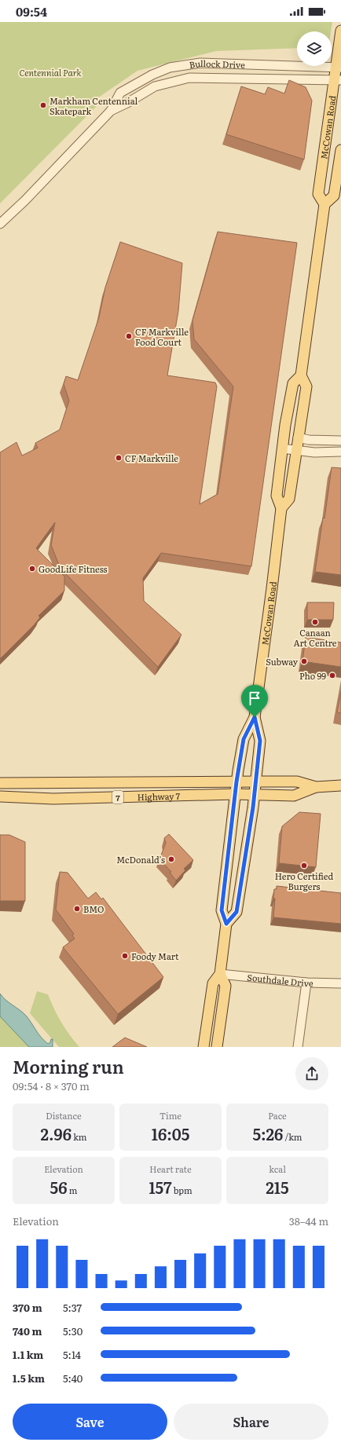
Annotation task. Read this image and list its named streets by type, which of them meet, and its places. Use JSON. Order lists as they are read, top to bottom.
{
  "streets": {
    "main road": ["McCowan Road", "Highway 7", "7"],
    "street": ["Bullock Drive", "Southdale Drive"]
  },
  "crossings": [
    ["Bullock Drive", "McCowan Road"],
    ["McCowan Road", "Highway 7"],
    ["McCowan Road", "Southdale Drive"]
  ],
  "parks": ["Centennial Park"],
  "places": [
    "Markham Centennial Skatepark",
    "CF Markville Food Court",
    "CF Markville",
    "GoodLife Fitness",
    "Canaan Art Centre",
    "Subway",
    "Pho 99",
    "McDonald's",
    "Hero Certified Burgers",
    "BMO",
    "Foody Mart"
  ],
  "page": {
    "status": "09:54",
    "heading": ["Morning run", "09:54 · 8 × 370 m"],
    "stats": [
      ["Distance", "2.96 km"],
      ["Time", "16:05"],
      ["Pace", "5:26 /km"],
      ["Elevation", "56 m"],
      ["Heart rate", "157 bpm"],
      ["kcal", "215"]
    ],
    "chart": ["Elevation", "38–44 m"],
    "list": [
      {
        "name": "370 m",
        "note": "5:37"
      },
      {
        "name": "740 m",
        "note": "5:30"
      },
      {
        "name": "1.1 km",
        "note": "5:14"
      },
      {
        "name": "1.5 km",
        "note": "5:40"
      }
    ],
    "buttons": ["Save", "Share"]
  }
}
